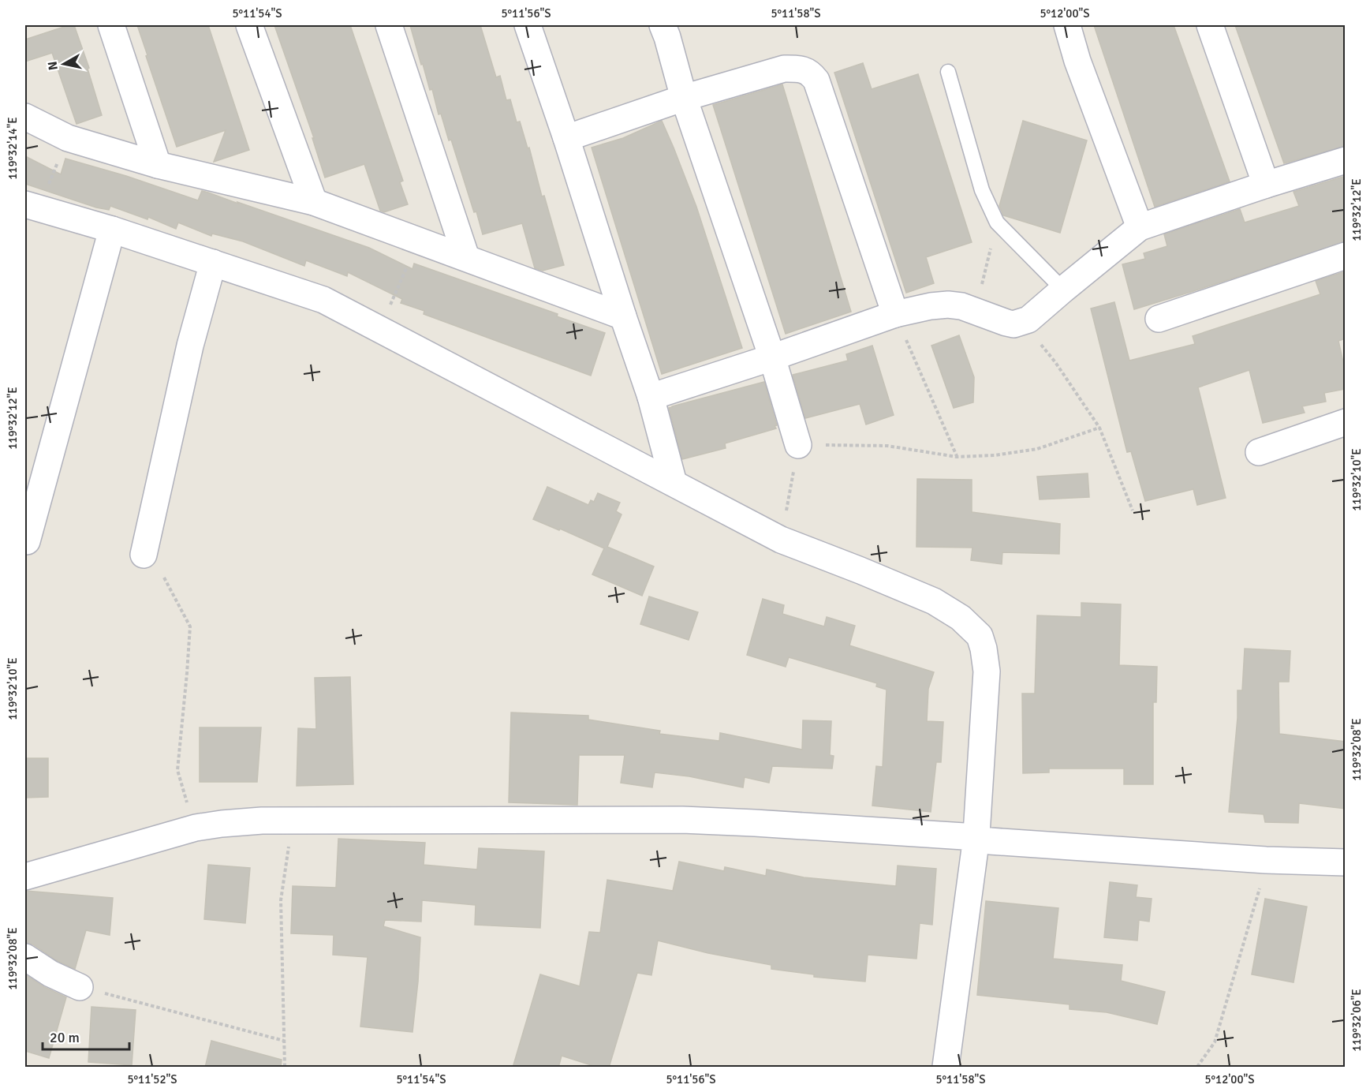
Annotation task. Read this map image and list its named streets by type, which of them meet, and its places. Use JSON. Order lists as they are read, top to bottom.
{
  "scale_bar": "20 m",
  "north": "left",
  "coordinates": [
    "5°11'54\"S",
    "5°11'56\"S",
    "5°11'58\"S",
    "5°12'00\"S",
    "119°32'14\"E",
    "119°32'12\"E",
    "119°32'10\"E",
    "119°32'08\"E",
    "119°32'06\"E",
    "5°11'52\"S"
  ]
}
